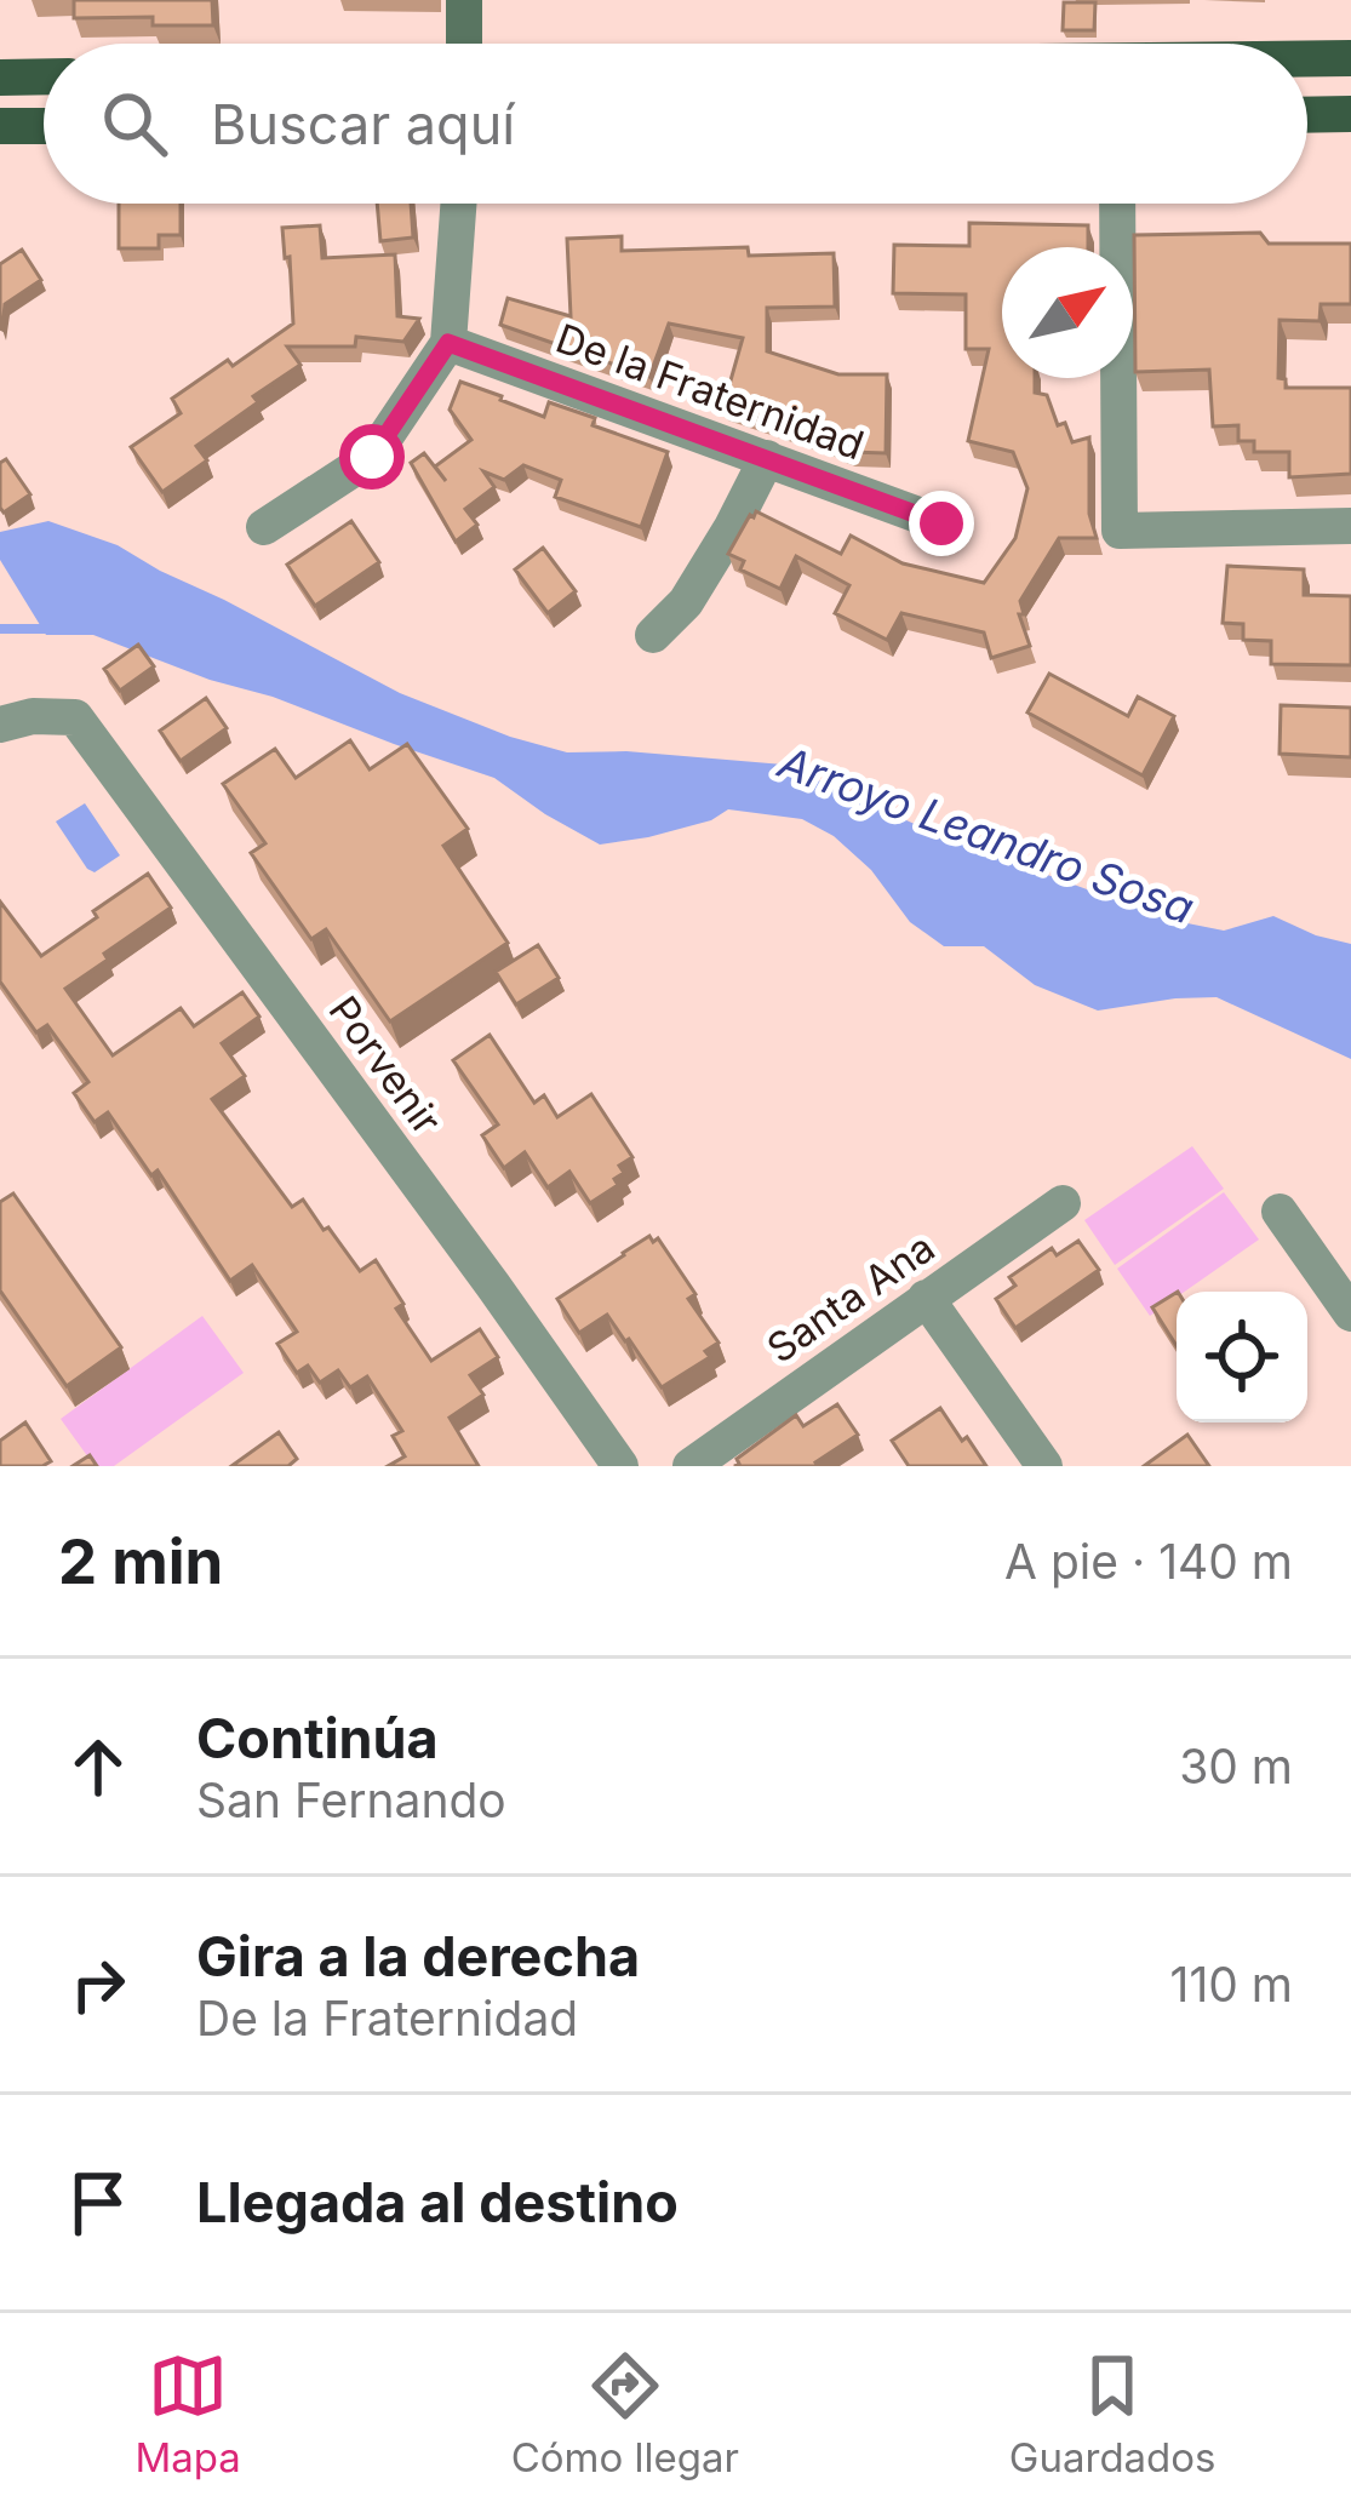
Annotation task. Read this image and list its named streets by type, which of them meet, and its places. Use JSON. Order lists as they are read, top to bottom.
{
  "streets": {
    "street": ["De la Fraternidad", "Porvenir", "Santa Ana"]
  },
  "water": ["Arroyo Leandro Sosa"],
  "north": "top right",
  "page": {
    "search": "Buscar aquí",
    "heading": ["2 min", "A pie · 140 m"],
    "list": [
      ["Continúa", "San Fernando", "30 m"],
      ["Gira a la derecha", "De la Fraternidad", "110 m"],
      "Llegada al destino"
    ],
    "nav": ["Mapa", "Cómo llegar", "Guardados"]
  }
}
